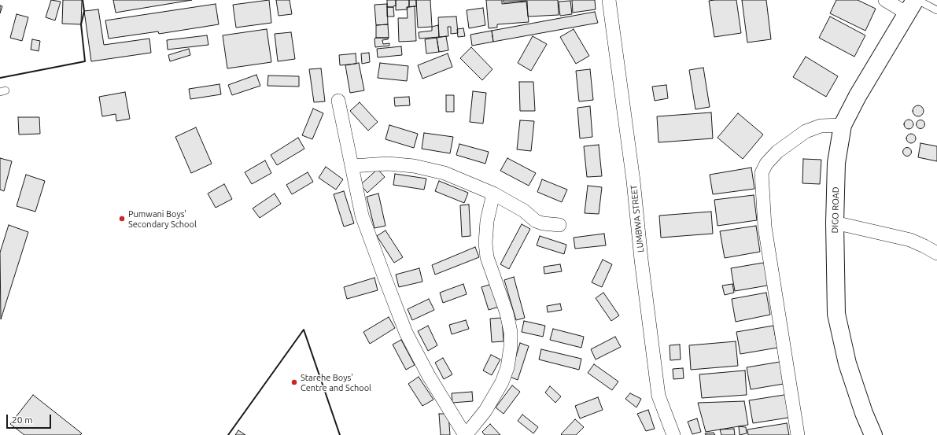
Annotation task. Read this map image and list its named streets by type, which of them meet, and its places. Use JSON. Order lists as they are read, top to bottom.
{
  "streets": {
    "main road": ["DIGO ROAD"],
    "street": ["LUMBWA STREET"]
  },
  "places": ["Pumwani Boys' Secondary School", "Starehe Boys' Centre and School"],
  "scale_bar": "20 m"
}
